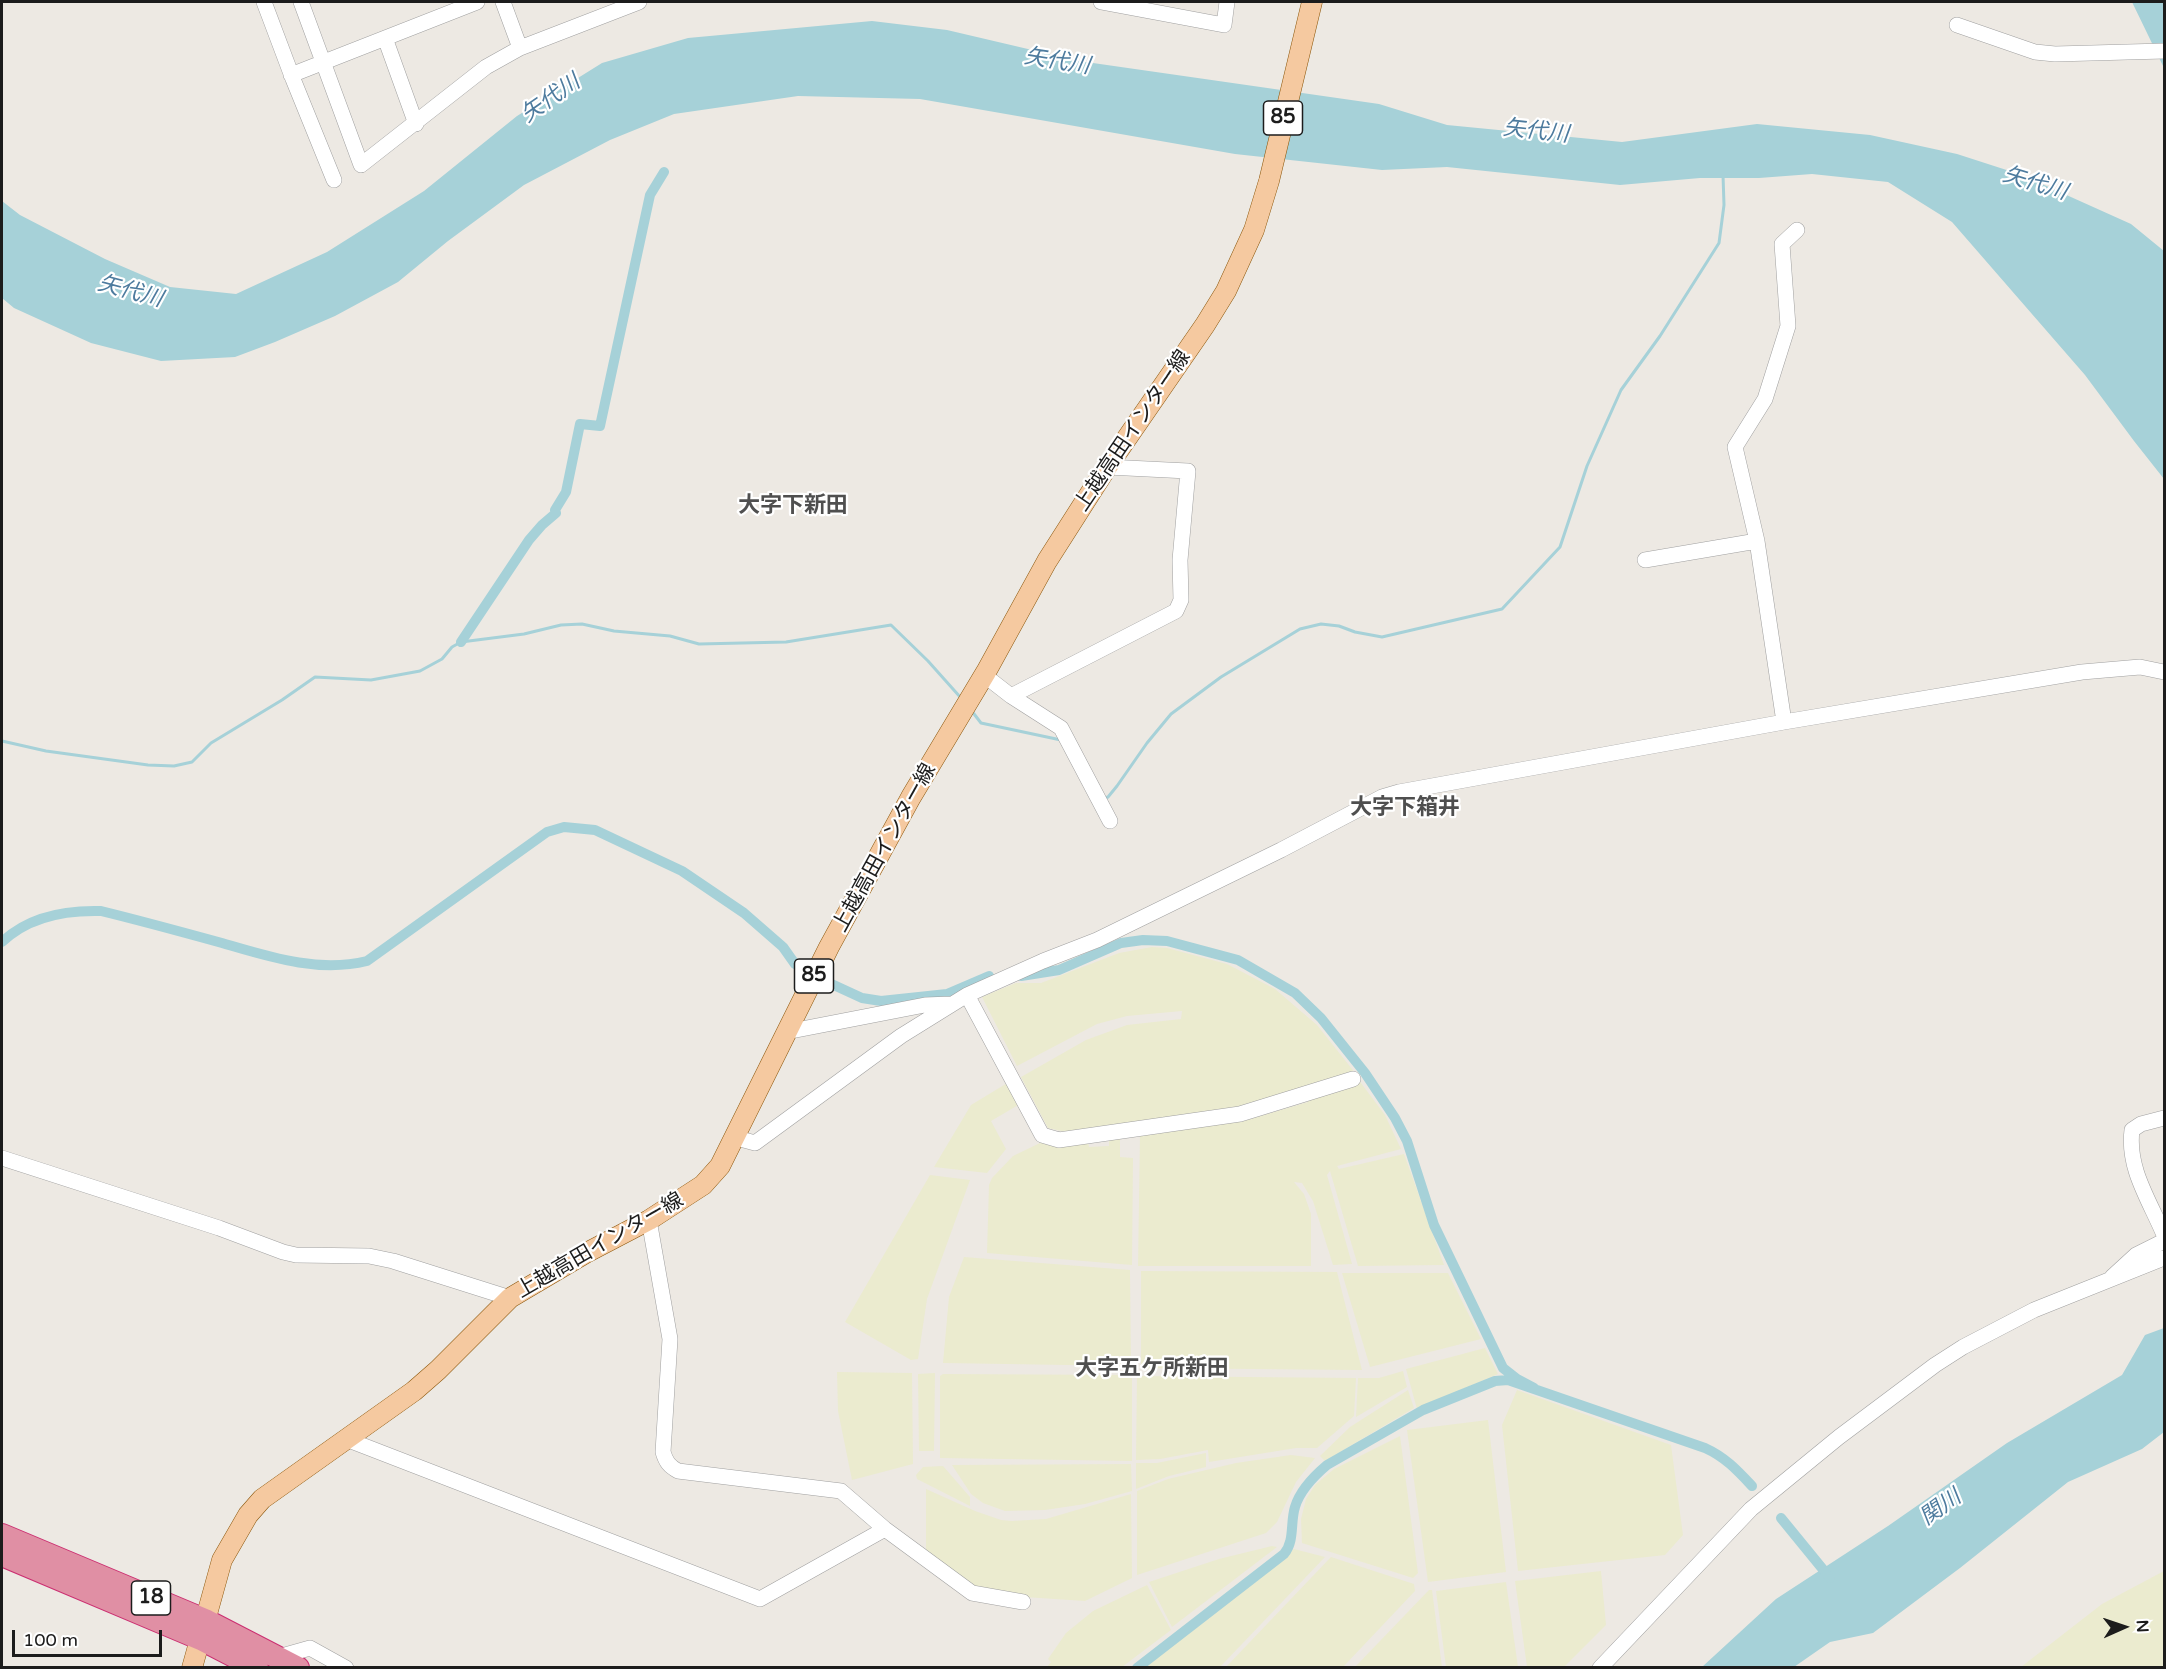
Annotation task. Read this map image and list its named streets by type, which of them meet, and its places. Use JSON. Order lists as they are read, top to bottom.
{
  "streets": {
    "highway": ["18"],
    "main road": ["85", "上越高田インター線"]
  },
  "crossings": [
    ["上越高田インター線", "18"]
  ],
  "districts": ["大字下新田", "大字下箱井", "大字五ケ所新田"],
  "water": ["矢代川", "関川"],
  "scale_bar": "100 m",
  "north": "right"
}
